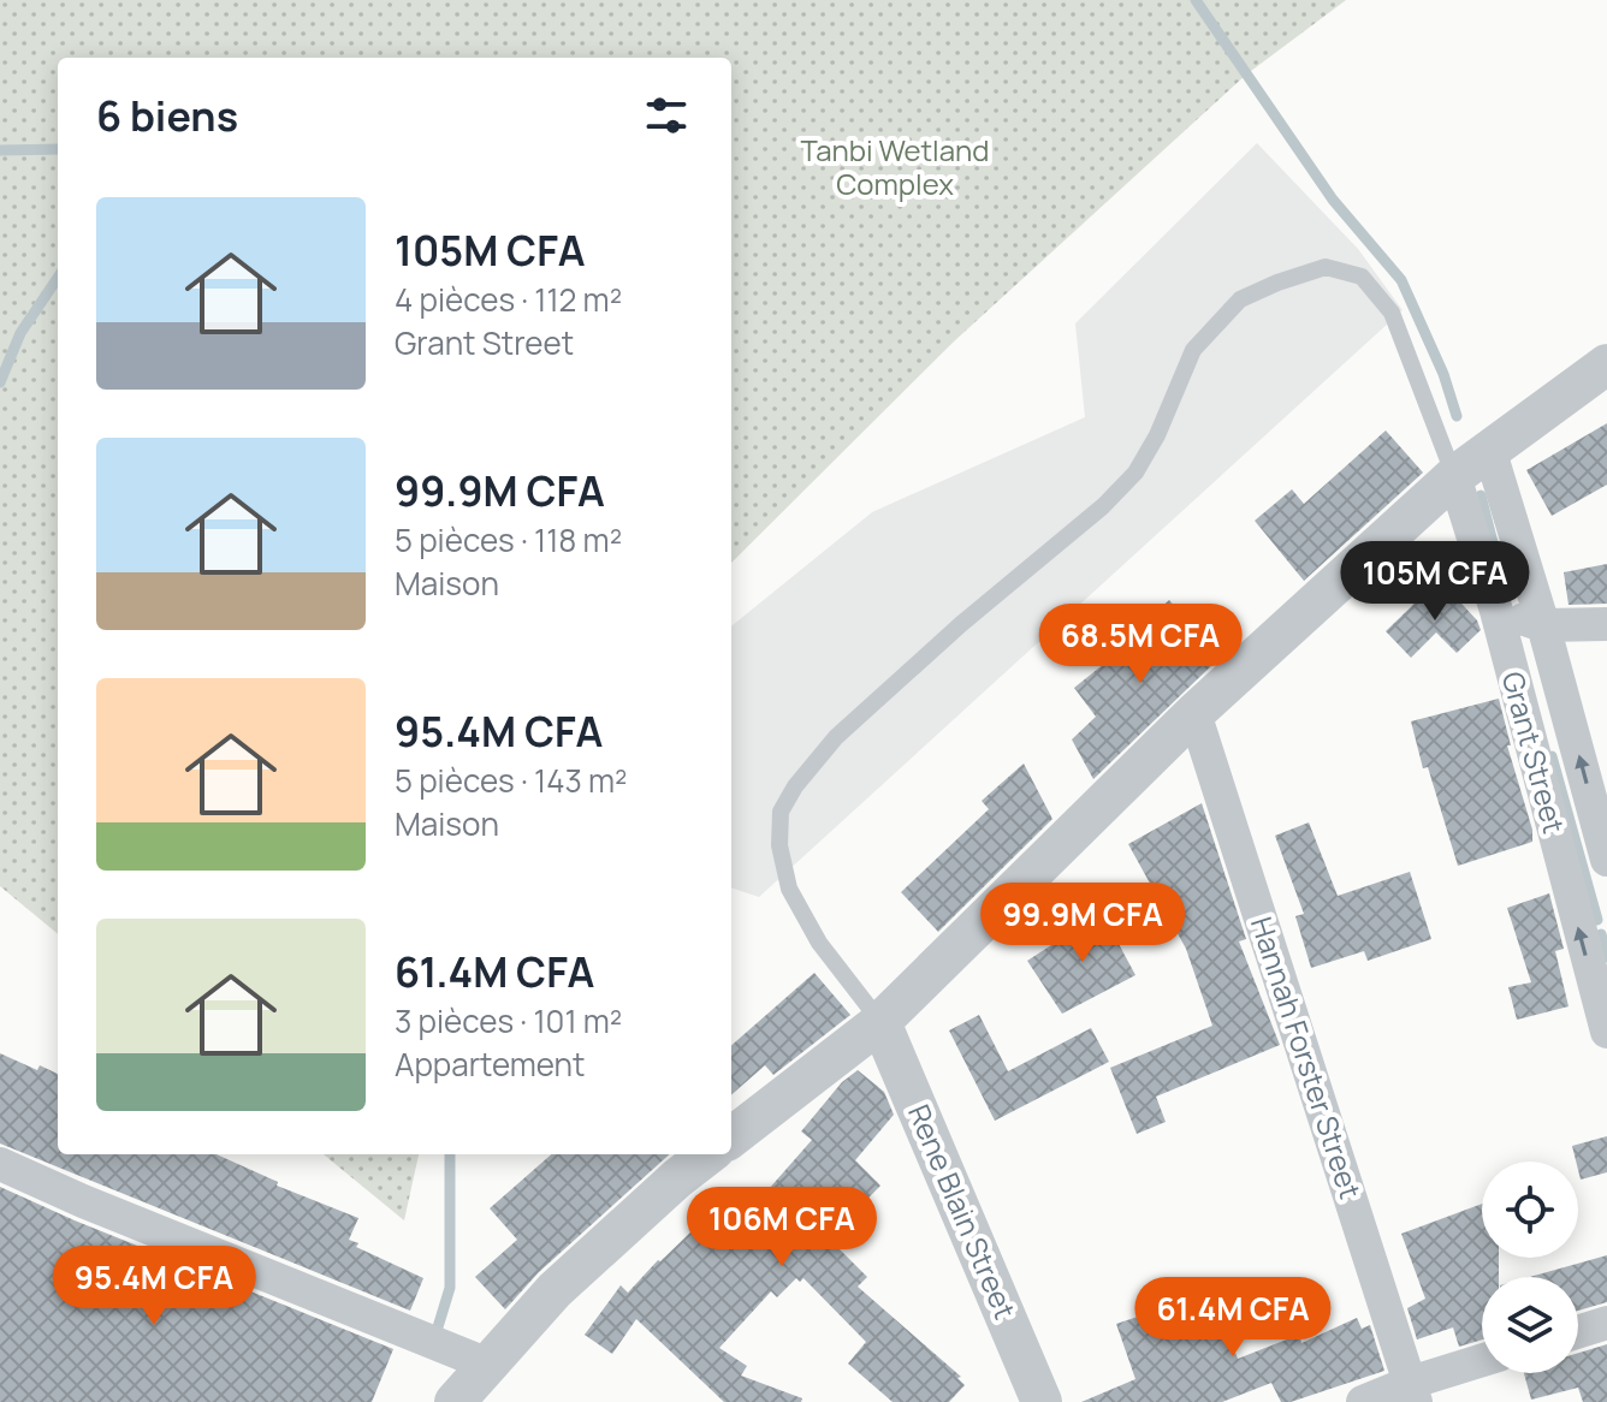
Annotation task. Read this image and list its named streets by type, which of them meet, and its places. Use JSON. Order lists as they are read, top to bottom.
{
  "streets": {
    "street": ["Grant Street", "Hannah Forster Street", "Rene Blain Street"]
  },
  "one_way": ["Grant Street"],
  "parks": ["Tanbi Wetland Complex"],
  "page": {
    "heading": "6 biens",
    "list": [
      {
        "name": "105M CFA",
        "note": "4 pièces · 112 m² · Grant Street"
      },
      {
        "name": "99.9M CFA",
        "note": "5 pièces · 118 m² · Maison"
      },
      {
        "name": "95.4M CFA",
        "note": "5 pièces · 143 m² · Maison"
      },
      {
        "name": "61.4M CFA",
        "note": "3 pièces · 101 m² · Appartement"
      }
    ],
    "price": [
      "105M CFA",
      "68.5M CFA",
      "99.9M CFA",
      "106M CFA",
      "95.4M CFA",
      "61.4M CFA"
    ]
  }
}
